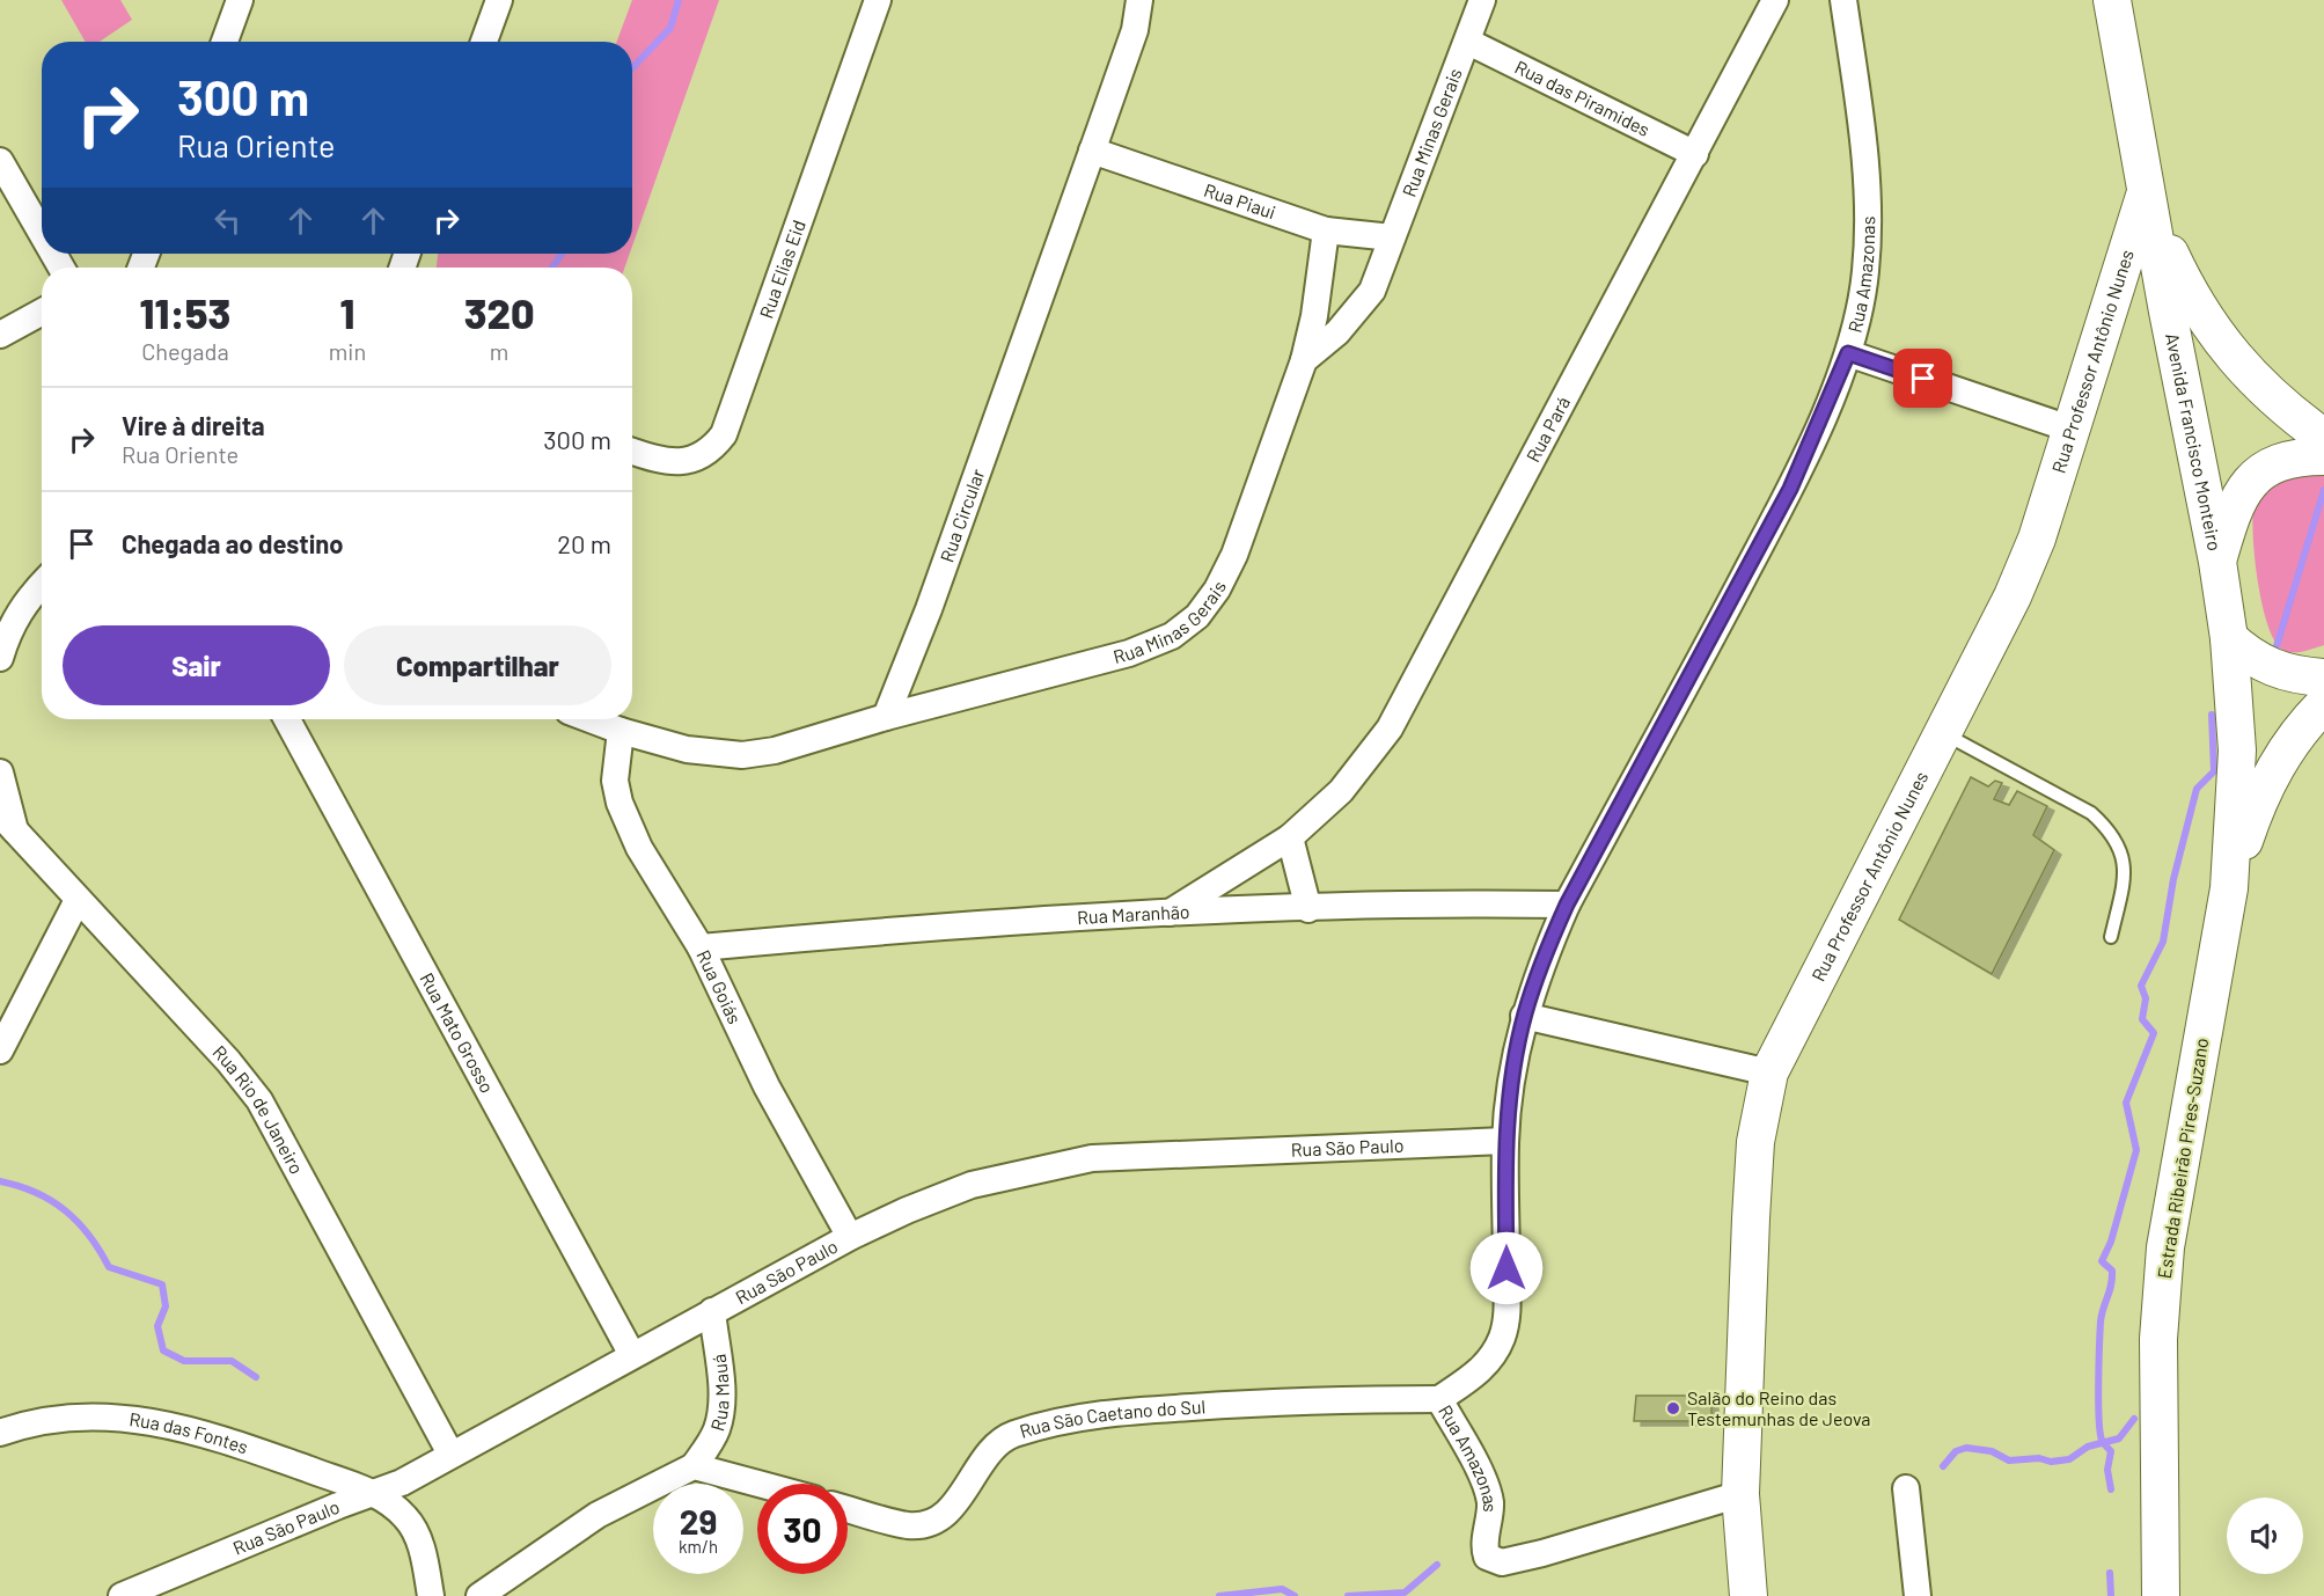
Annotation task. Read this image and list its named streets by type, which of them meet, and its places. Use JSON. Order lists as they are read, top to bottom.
{
  "streets": {
    "main road": ["Rua Professor Antônio Nunes", "Avenida Francisco Monteiro", "Estrada Ribeirão Pires-Suzano"],
    "street": [
      "Rua das Piramides",
      "Rua Minas Gerais",
      "Rua Piaui",
      "Rua Elias Eid",
      "Rua Amazonas",
      "Rua Pará",
      "Rua Circular",
      "Rua Maranhão",
      "Rua Goiás",
      "Rua Mato Grosso",
      "Rua Rio de Janeiro",
      "Rua São Paulo",
      "Rua Mauá",
      "Rua São Caetano do Sul",
      "Rua das Fontes"
    ]
  },
  "crossings": [
    ["Rua das Piramides", "Rua Minas Gerais"],
    ["Rua das Piramides", "Rua Pará"],
    ["Rua Minas Gerais", "Rua Piaui"],
    ["Rua Minas Gerais", "Rua Circular"],
    ["Rua Piaui", "Rua Circular"],
    ["Rua Amazonas", "Rua Professor Antônio Nunes"],
    ["Rua Amazonas", "Rua Maranhão"],
    ["Rua Amazonas", "Rua São Paulo"],
    ["Rua Amazonas", "Rua São Caetano do Sul"],
    ["Rua Professor Antônio Nunes", "Avenida Francisco Monteiro"],
    ["Rua Pará", "Rua Maranhão"],
    ["Avenida Francisco Monteiro", "Estrada Ribeirão Pires-Suzano"],
    ["Rua Maranhão", "Rua Goiás"],
    ["Rua Goiás", "Rua São Paulo"],
    ["Rua Mato Grosso", "Rua São Paulo"],
    ["Rua Rio de Janeiro", "Rua São Paulo"],
    ["Rua São Paulo", "Rua Mauá"],
    ["Rua São Paulo", "Rua das Fontes"]
  ],
  "places": ["Salão do Reino das Testemunhas de Jeova"],
  "page": {
    "turn": ["300 m", "Rua Oriente"],
    "eta": [
      "11:53",
      "Chegada",
      "1",
      "min",
      "320",
      "m"
    ],
    "list": [
      {
        "name": "Vire à direita",
        "note": "Rua Oriente",
        "value": "300 m"
      },
      {
        "name": "Chegada ao destino",
        "value": "20 m"
      }
    ],
    "buttons": ["Sair", "Compartilhar"],
    "speed": "29 km/h",
    "limit": "30"
  }
}
